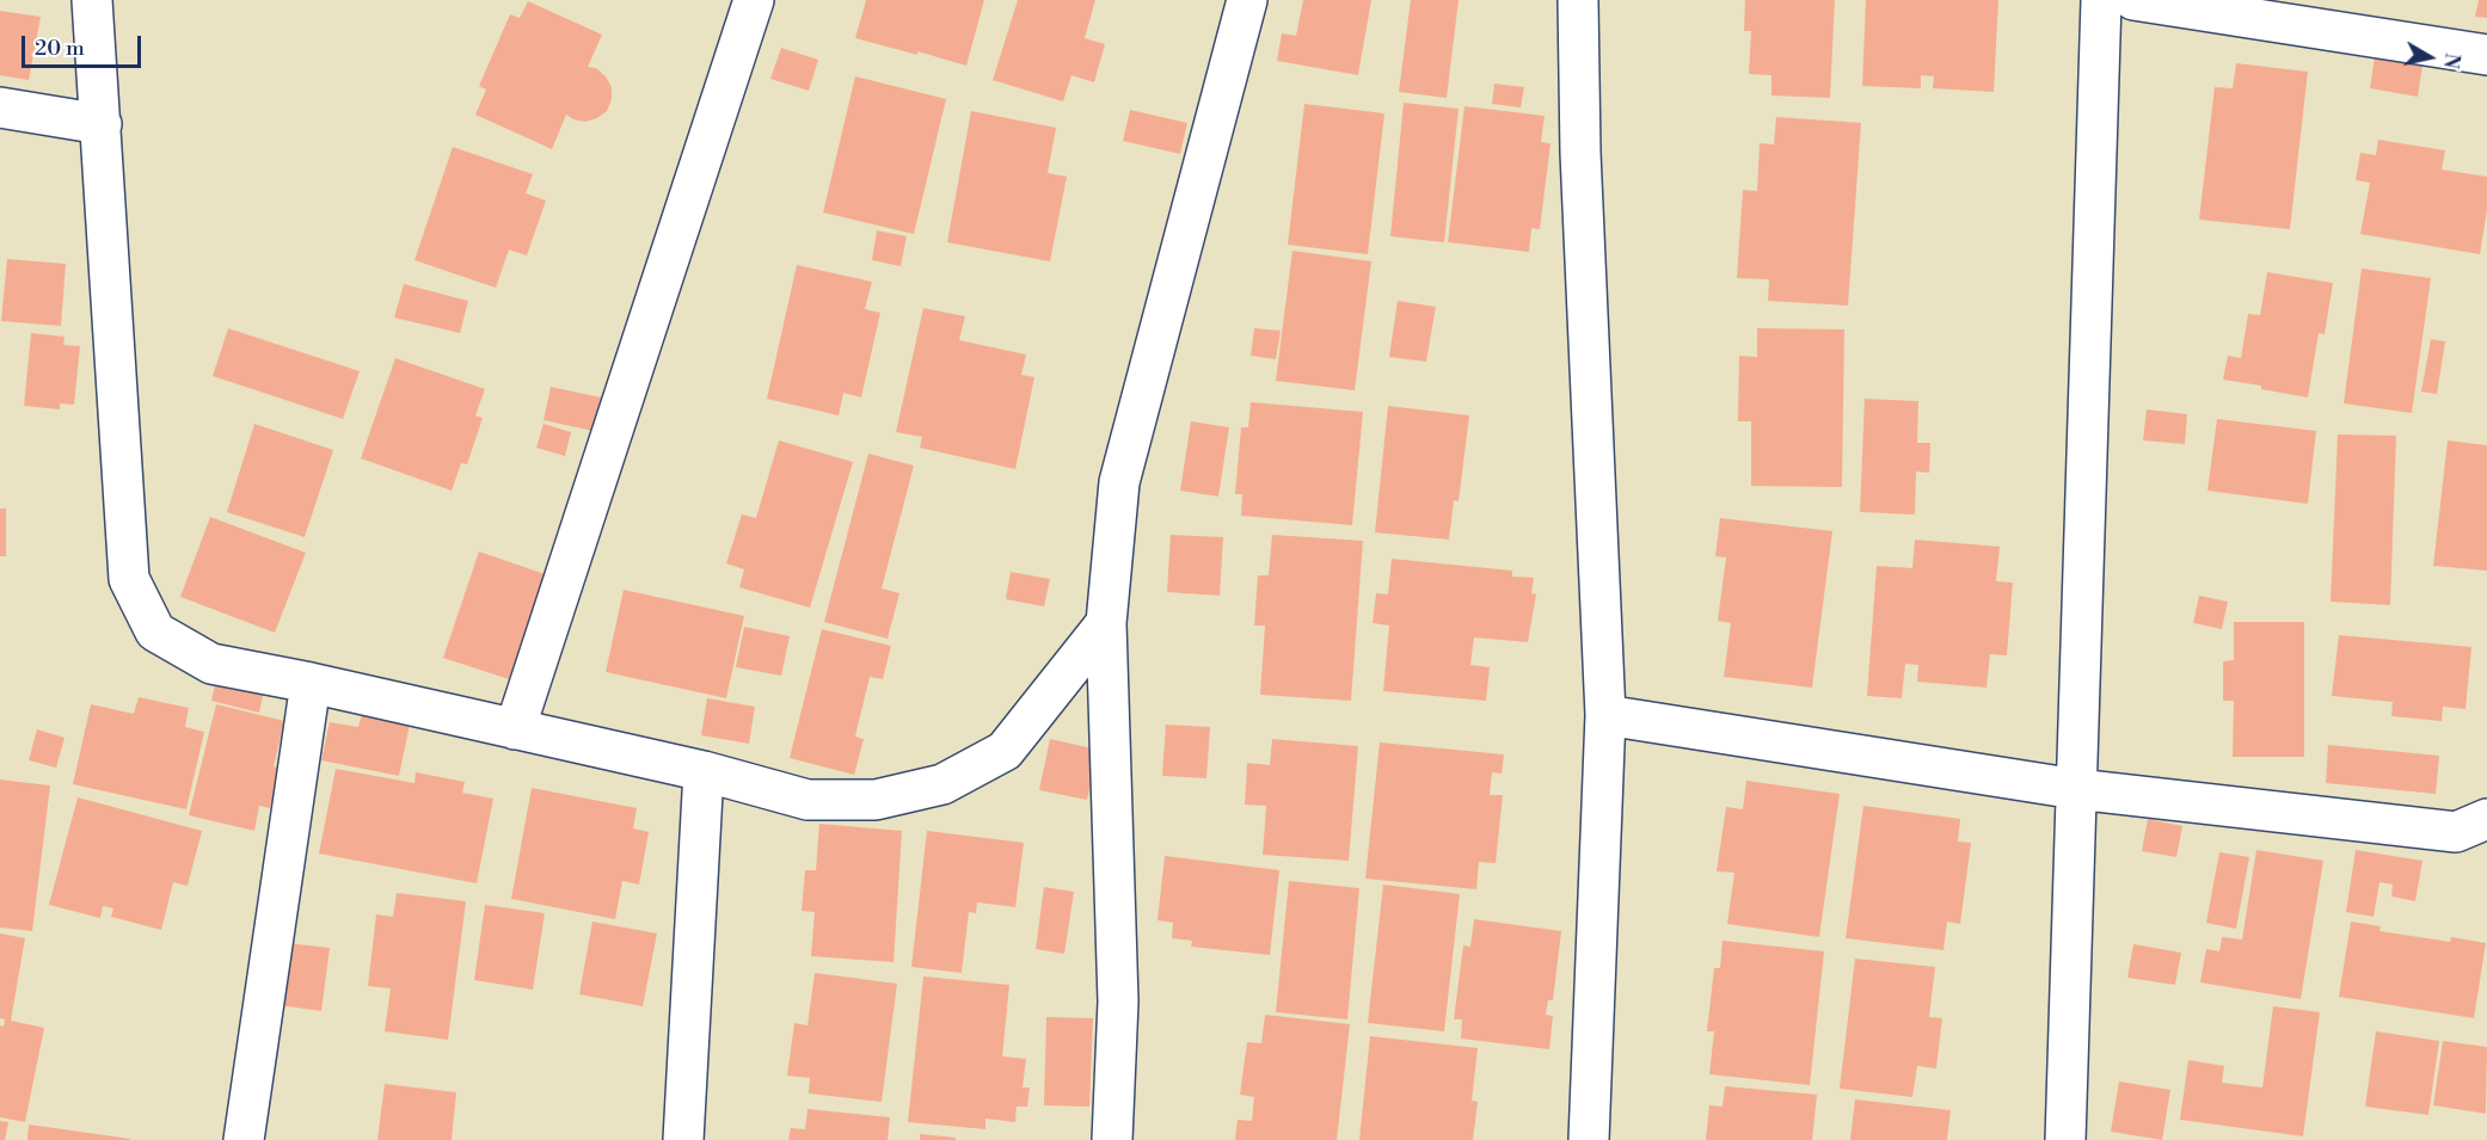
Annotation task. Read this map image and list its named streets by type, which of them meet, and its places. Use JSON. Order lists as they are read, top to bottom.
{
  "scale_bar": "20 m",
  "north": "right"
}
